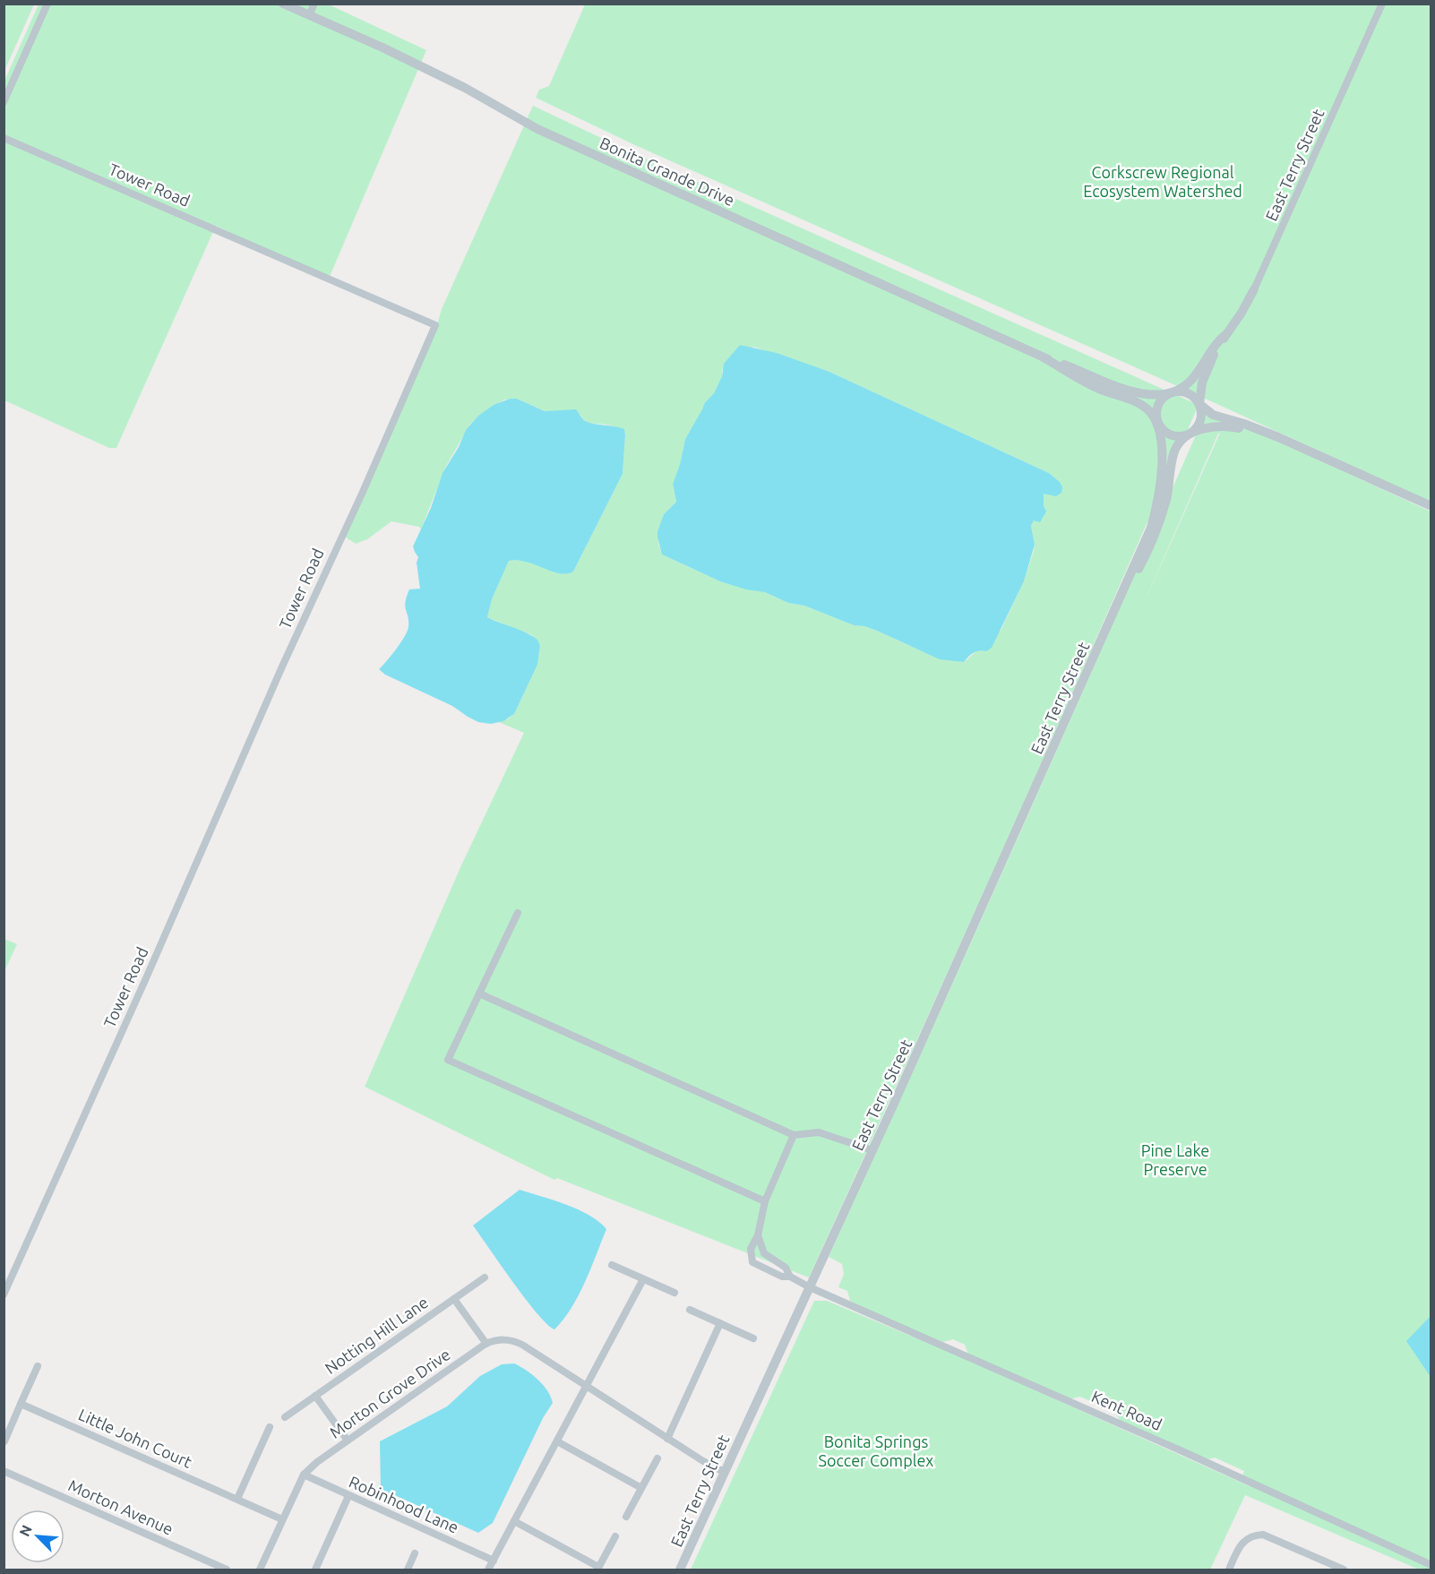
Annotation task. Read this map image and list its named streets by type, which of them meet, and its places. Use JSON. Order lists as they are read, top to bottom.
{
  "streets": {
    "street": [
      "East Terry Street",
      "Bonita Grande Drive",
      "Tower Road",
      "Notting Hill Lane",
      "Morton Grove Drive",
      "Kent Road",
      "Little John Court",
      "Robinhood Lane",
      "Morton Avenue"
    ]
  },
  "crossings": [
    ["East Terry Street", "Bonita Grande Drive"],
    ["East Terry Street", "Kent Road"],
    ["Morton Grove Drive", "Little John Court"],
    ["Morton Grove Drive", "Robinhood Lane"]
  ],
  "parks": ["Corkscrew Regional Ecosystem Watershed", "Pine Lake Preserve", "Bonita Springs Soccer Complex"],
  "north": "top left"
}
